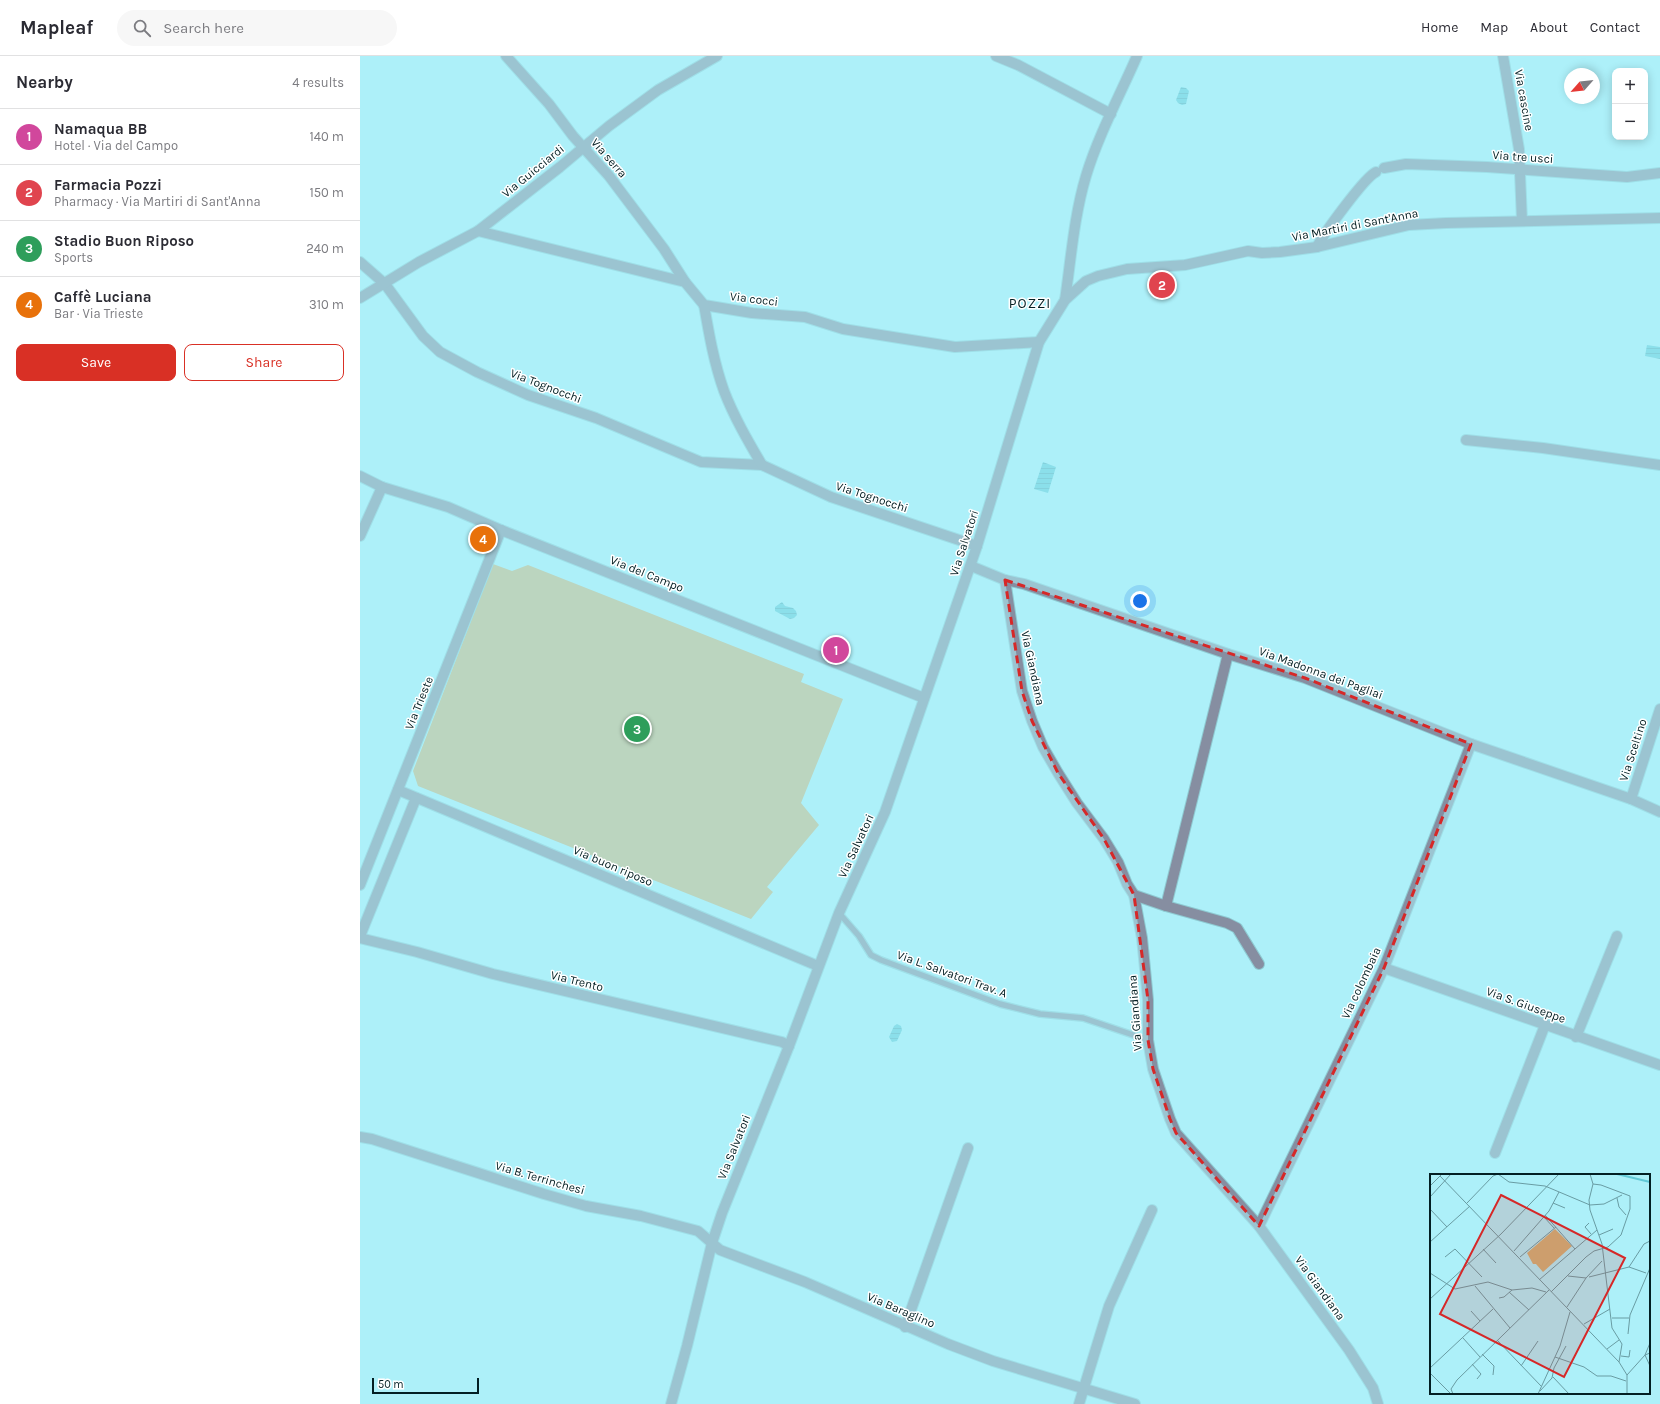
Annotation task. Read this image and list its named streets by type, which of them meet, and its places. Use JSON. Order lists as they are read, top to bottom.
{
  "streets": {
    "street": [
      "Via cascine",
      "Via tre usci",
      "Via serra",
      "Via Guicciardi",
      "Via Martiri di Sant'Anna",
      "Via cocci",
      "Via Tognocchi",
      "Via Salvatori",
      "Via del Campo",
      "Via Giandiana",
      "Via Madonna dei Pagliai",
      "Via Trieste",
      "Via Sceltino",
      "Via buon riposo",
      "Via Trento",
      "Via colombaia",
      "Via S. Giuseppe",
      "Via B. Terrinchesi",
      "Via Baraglino"
    ],
    "lane": ["Via L. Salvatori Trav. A"]
  },
  "crossings": [
    ["Via cascine", "Via tre usci"],
    ["Via cascine", "Via Martiri di Sant'Anna"],
    ["Via tre usci", "Via Martiri di Sant'Anna"],
    ["Via serra", "Via Guicciardi"],
    ["Via Guicciardi", "Via Tognocchi"],
    ["Via Martiri di Sant'Anna", "Via Salvatori"],
    ["Via cocci", "Via Salvatori"],
    ["Via Tognocchi", "Via Salvatori"],
    ["Via Salvatori", "Via del Campo"],
    ["Via Salvatori", "Via Madonna dei Pagliai"],
    ["Via Salvatori", "Via buon riposo"],
    ["Via Salvatori", "Via L. Salvatori Trav. A"],
    ["Via Salvatori", "Via Trento"],
    ["Via Salvatori", "Via B. Terrinchesi"],
    ["Via Salvatori", "Via Baraglino"],
    ["Via del Campo", "Via Trieste"],
    ["Via Giandiana", "Via Madonna dei Pagliai"],
    ["Via Giandiana", "Via L. Salvatori Trav. A"],
    ["Via Giandiana", "Via colombaia"],
    ["Via Madonna dei Pagliai", "Via Sceltino"],
    ["Via Madonna dei Pagliai", "Via colombaia"],
    ["Via Trieste", "Via buon riposo"],
    ["Via colombaia", "Via S. Giuseppe"],
    ["Via B. Terrinchesi", "Via Baraglino"]
  ],
  "districts": ["POZZI"],
  "scale_bar": "50 m",
  "north": "bottom left",
  "page": {
    "header": "Mapleaf",
    "search": "Search here",
    "nav": [
      "Home",
      "Map",
      "About",
      "Contact"
    ],
    "heading": ["Nearby", "4 results"],
    "map_buttons": ["+", "−"],
    "list": [
      {
        "mark": "1",
        "name": "Namaqua BB",
        "note": "Hotel · Via del Campo",
        "value": "140 m"
      },
      {
        "mark": "2",
        "name": "Farmacia Pozzi",
        "note": "Pharmacy · Via Martiri di Sant'Anna",
        "value": "150 m"
      },
      {
        "mark": "3",
        "name": "Stadio Buon Riposo",
        "note": "Sports",
        "value": "240 m"
      },
      {
        "mark": "4",
        "name": "Caffè Luciana",
        "note": "Bar · Via Trieste",
        "value": "310 m"
      }
    ],
    "pins": [
      "2",
      "4",
      "1",
      "3"
    ],
    "buttons": ["Save", "Share"],
    "scale": "50 m"
  }
}
